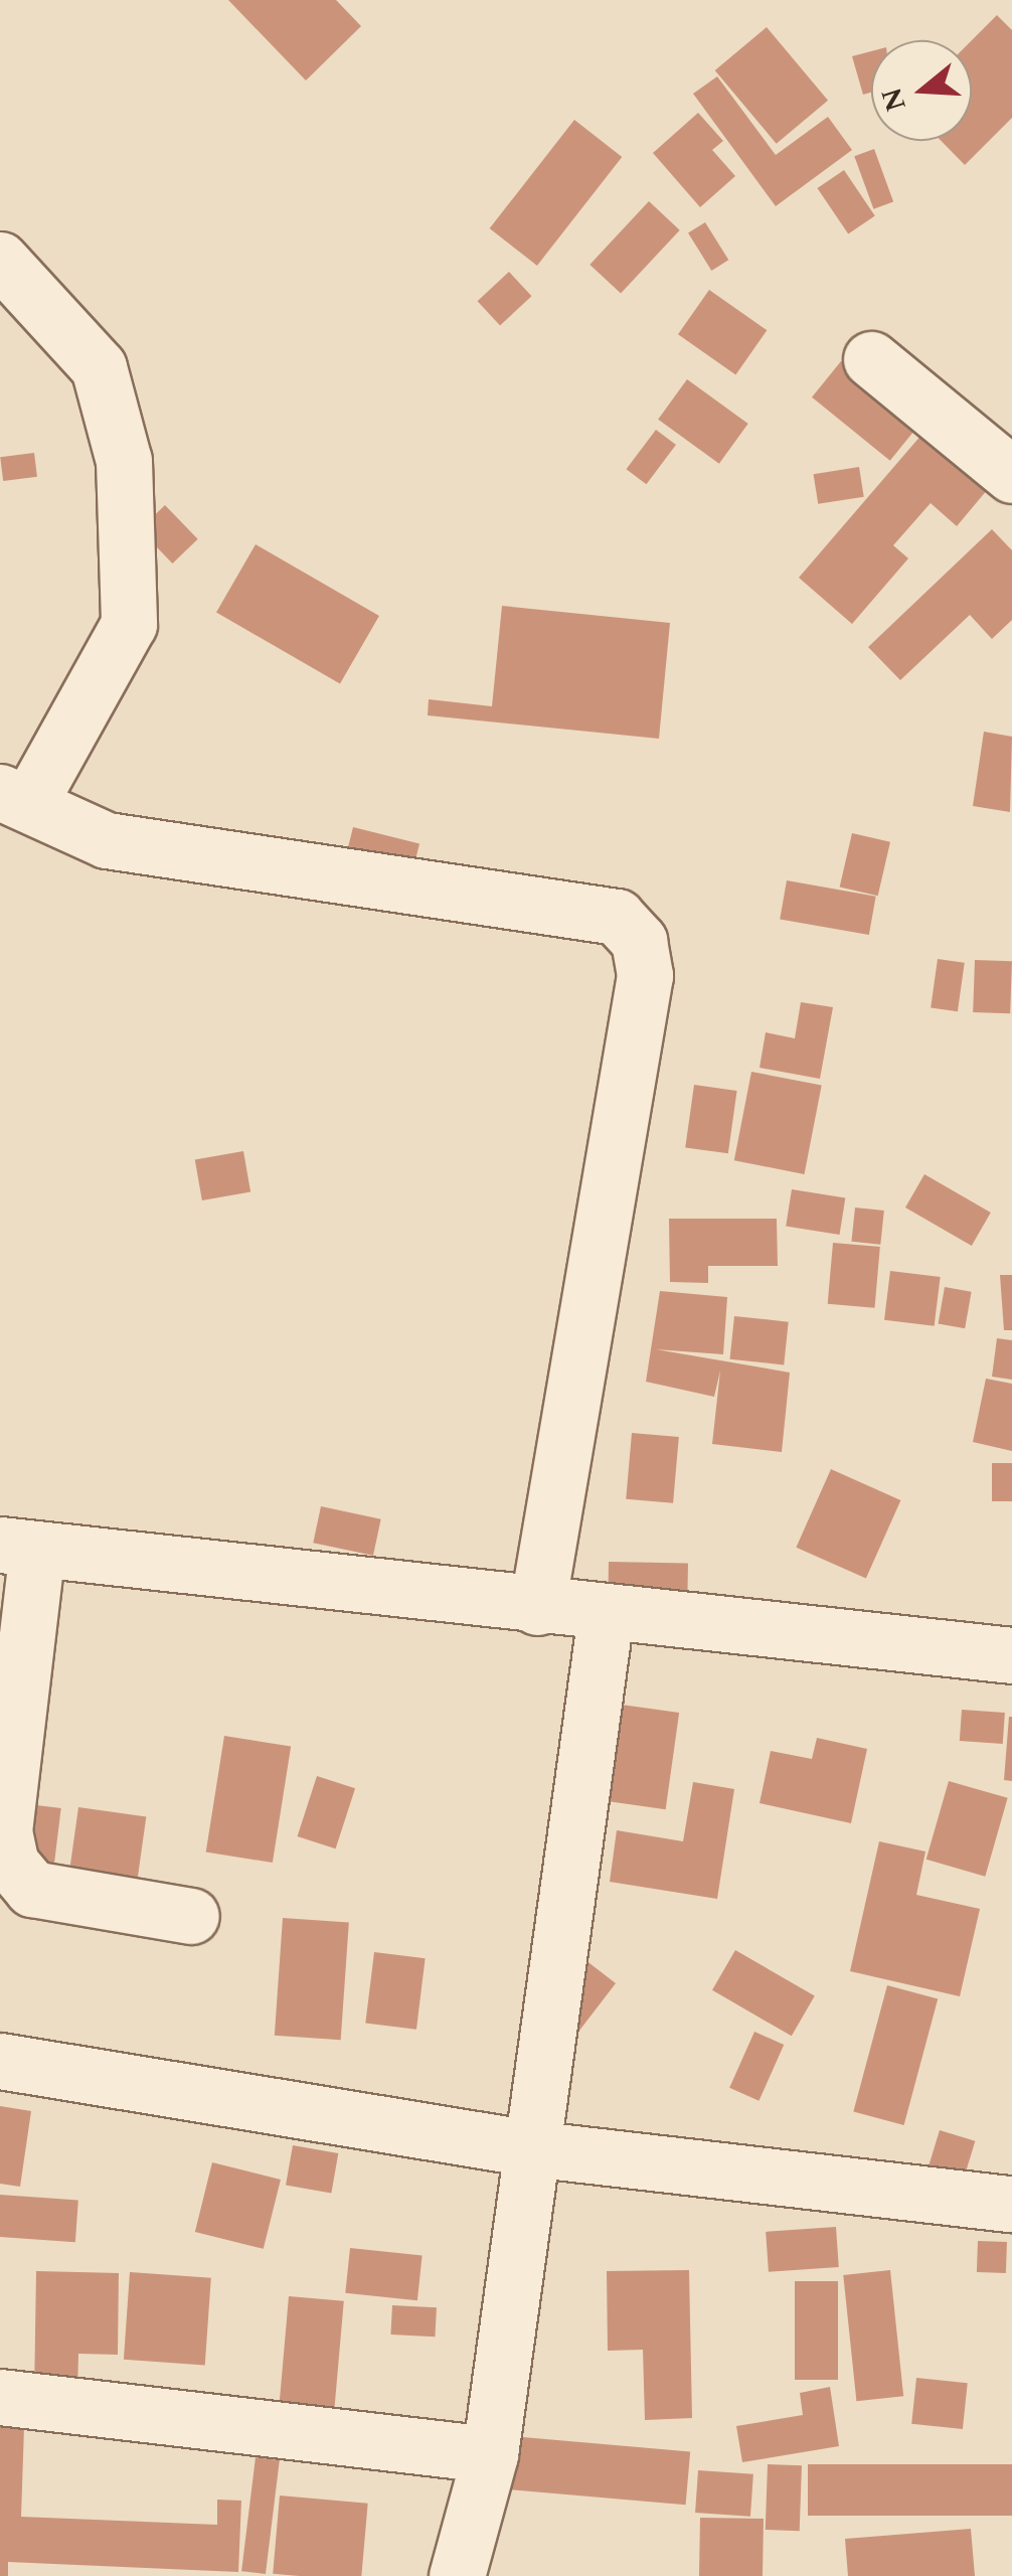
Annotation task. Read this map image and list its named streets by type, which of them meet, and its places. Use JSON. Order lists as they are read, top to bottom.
{
  "north": "left"
}
